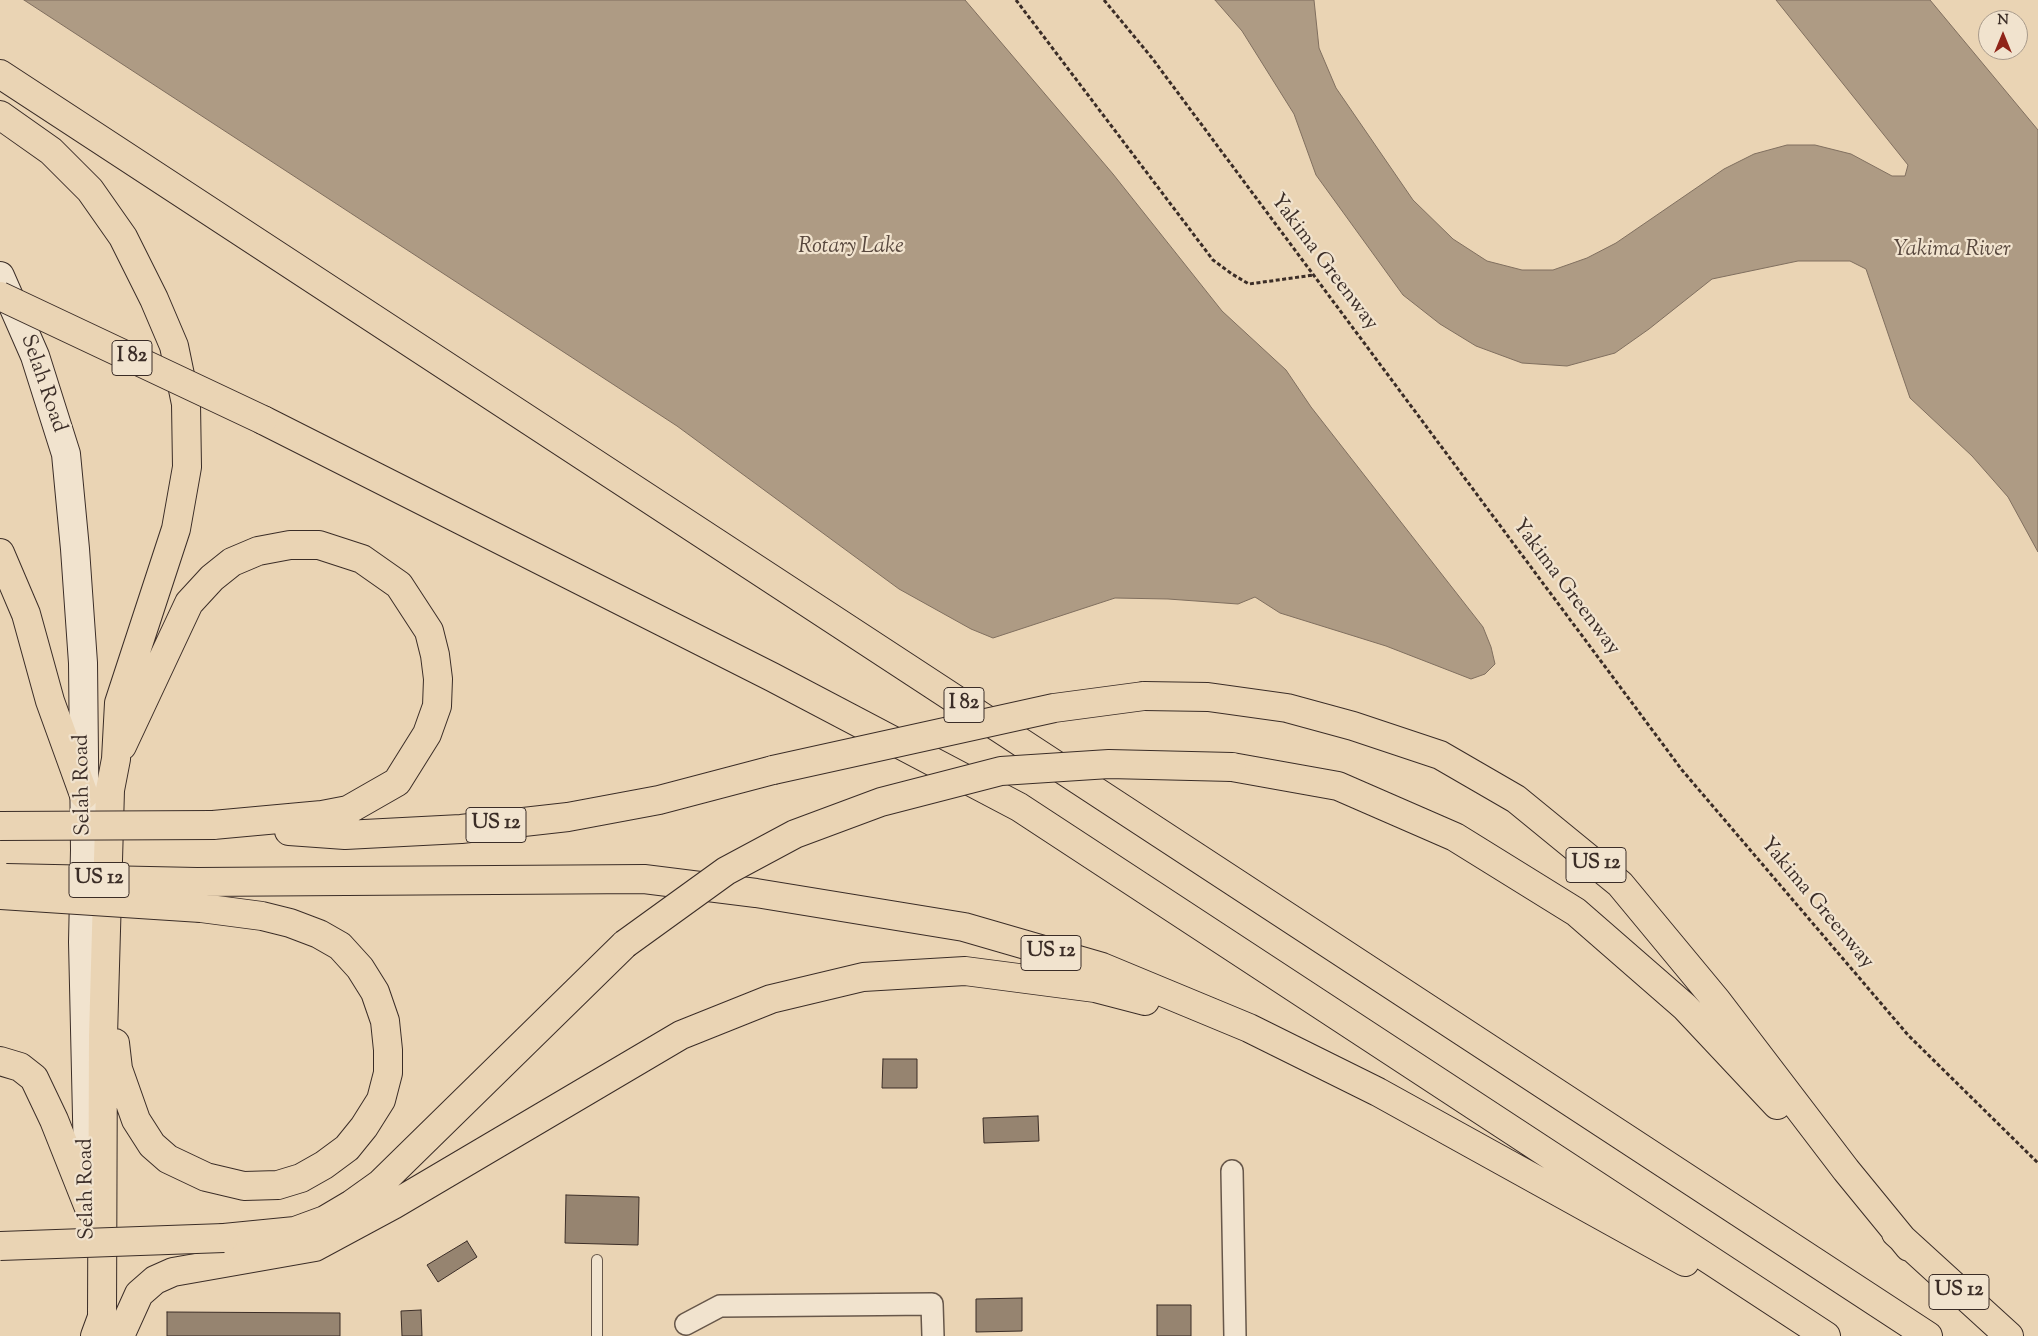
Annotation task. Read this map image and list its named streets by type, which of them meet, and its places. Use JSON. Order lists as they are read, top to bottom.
{
  "streets": {
    "highway": ["I 82", "US 12"],
    "main road": ["Selah Road"],
    "path": ["Yakima Greenway"]
  },
  "crossings": [
    ["I 82", "US 12"]
  ],
  "water": ["Rotary Lake", "Yakima River"],
  "north": "top"
}
